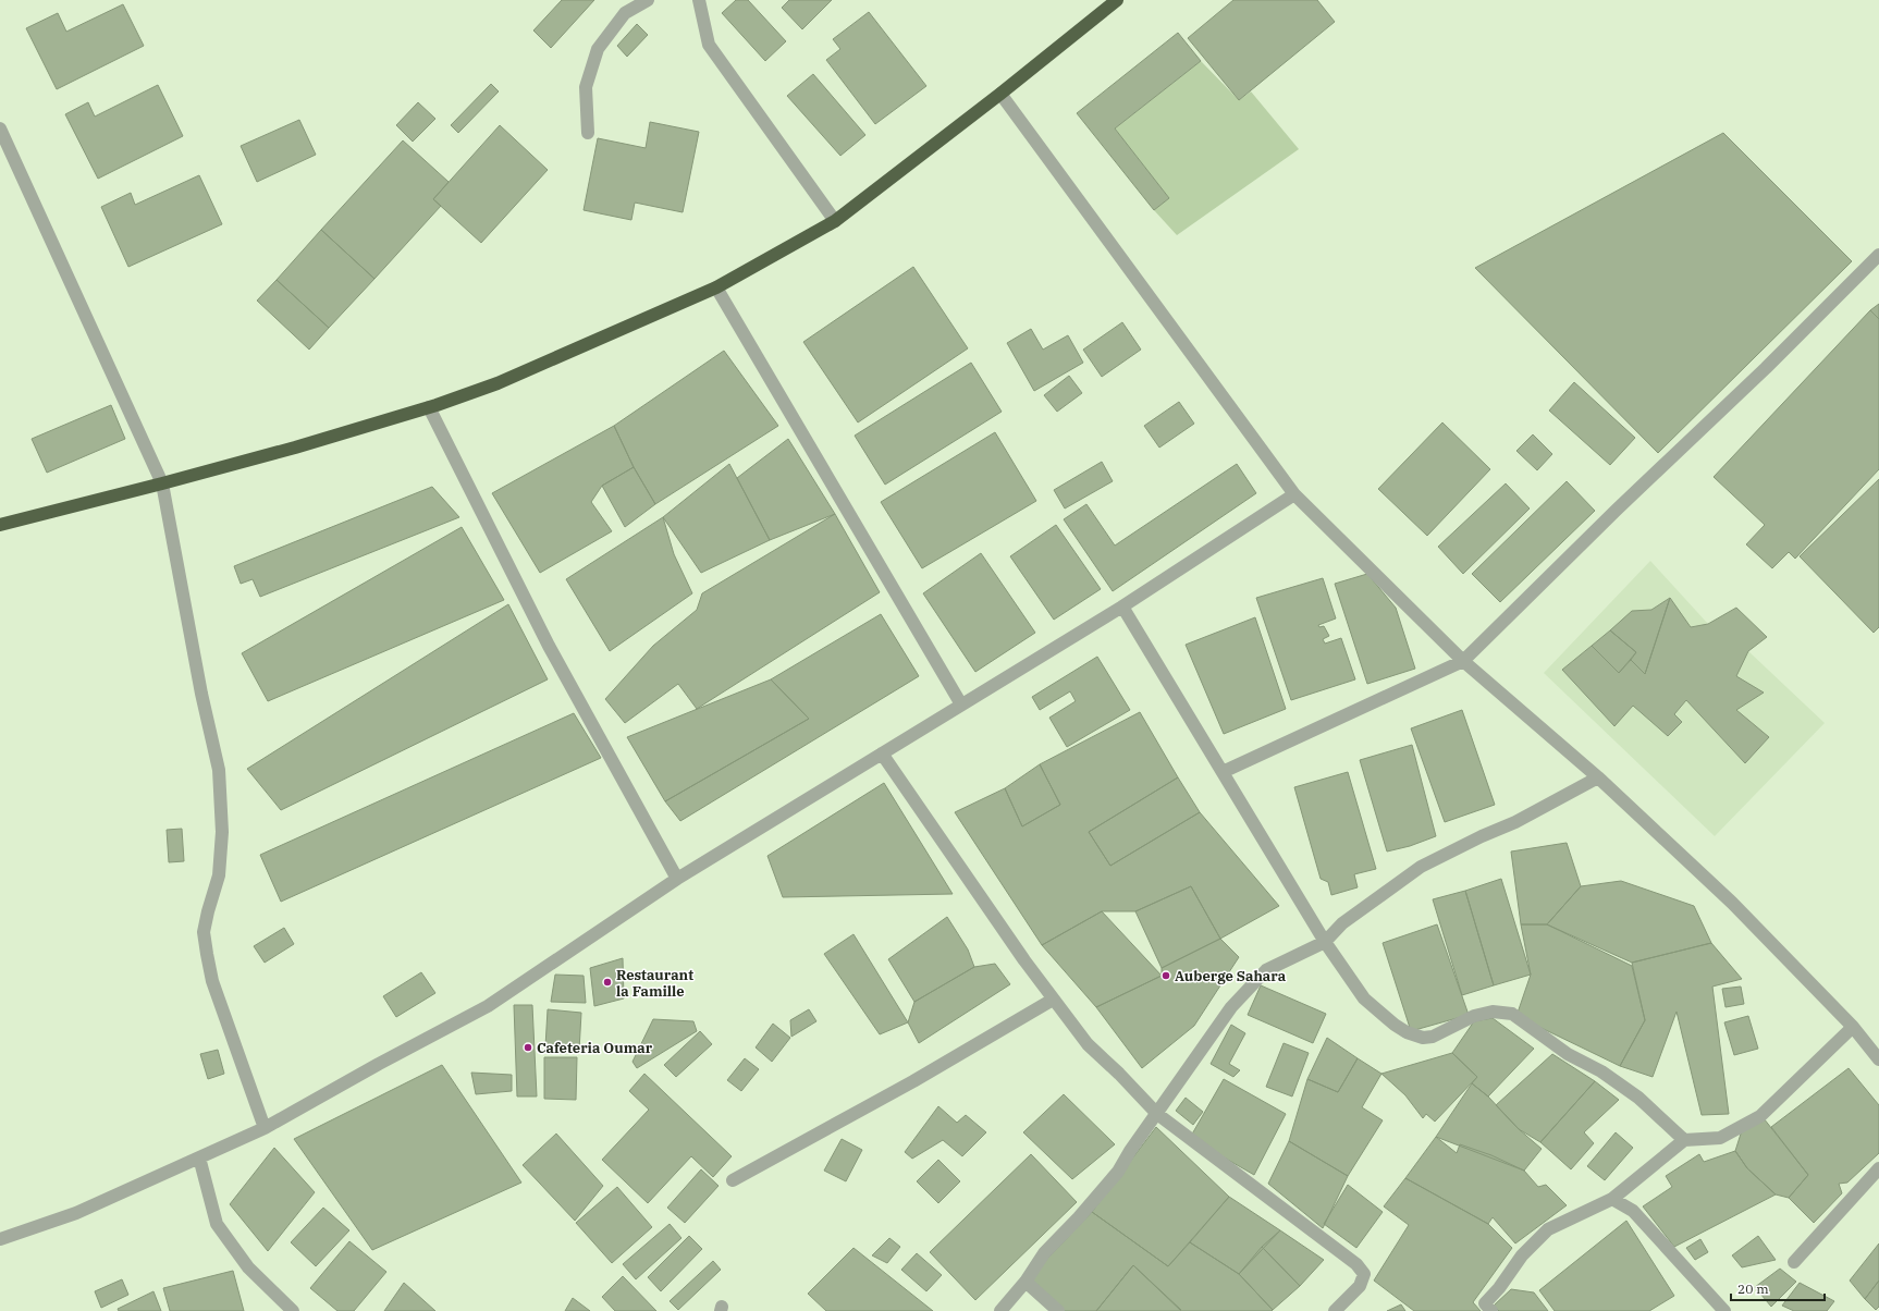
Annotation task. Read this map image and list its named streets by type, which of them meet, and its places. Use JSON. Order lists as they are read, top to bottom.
{
  "places": ["Auberge Sahara", "Restaurant la Famille", "Cafeteria Oumar"],
  "scale_bar": "20 m"
}
